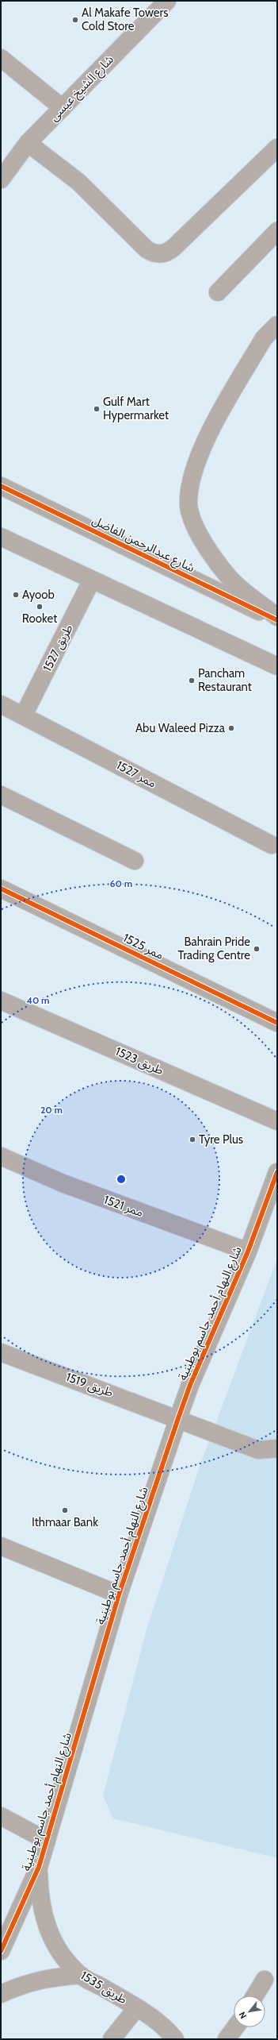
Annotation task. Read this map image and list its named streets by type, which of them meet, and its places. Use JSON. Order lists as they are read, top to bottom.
{
  "streets": {
    "street": [
      "شارع الشيخ عيسى",
      "شارع عبدالرحمن الفاضل",
      "طريق 1527",
      "ممر 1527",
      "ممر 1525",
      "طريق 1523",
      "ممر 1521",
      "شارع النهام أحمد جاسم بوطبنية",
      "طريق 1519",
      "طريق 1535"
    ]
  },
  "crossings": [
    ["طريق 1527", "ممر 1527"],
    ["ممر 1521", "شارع النهام أحمد جاسم بوطبنية"],
    ["شارع النهام أحمد جاسم بوطبنية", "طريق 1519"],
    ["شارع النهام أحمد جاسم بوطبنية", "طريق 1535"]
  ],
  "places": [
    "Al Makafe Towers Cold Store",
    "Gulf Mart Hypermarket",
    "Ayoob",
    "Rooket",
    "Pancham Restaurant",
    "Abu Waleed Pizza",
    "Bahrain Pride Trading Centre",
    "Tyre Plus",
    "Ithmaar Bank"
  ],
  "north": "bottom left",
  "rings": ["60 m", "40 m", "20 m"]
}
